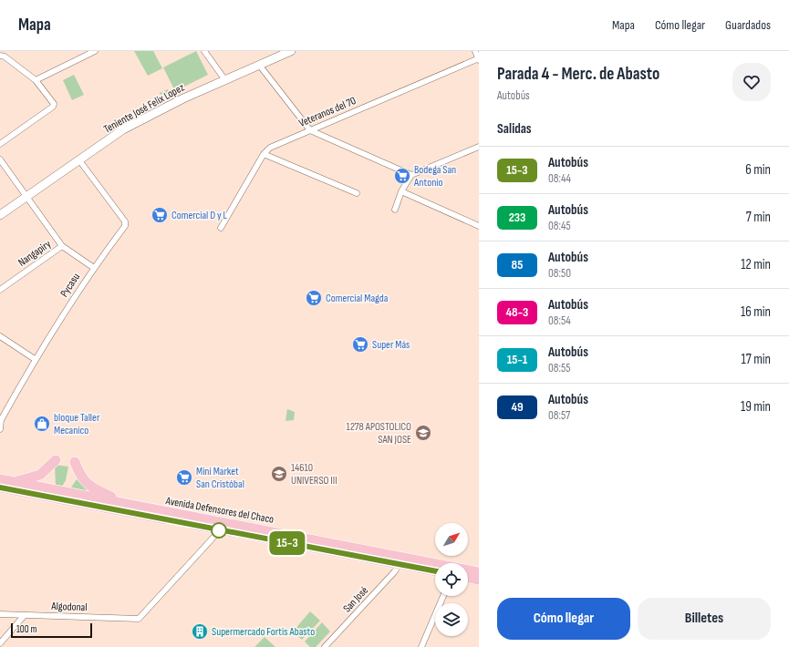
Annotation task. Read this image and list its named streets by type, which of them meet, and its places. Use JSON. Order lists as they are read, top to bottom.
{
  "streets": {
    "highway": ["Avenida Defensores del Chaco"],
    "main road": ["Teniente José Felix Lopez"],
    "street": [
      "Veteranos del 70",
      "Nangapiry",
      "Pycasu",
      "San José",
      "Algodonal"
    ]
  },
  "crossings": [
    ["Teniente José Felix Lopez", "Pycasu"],
    ["Avenida Defensores del Chaco", "San José"],
    ["Avenida Defensores del Chaco", "Algodonal"]
  ],
  "places": {
    "supermarket": [
      "Bodega San Antonio",
      "Comercial D y L",
      "Comercial Magda",
      "Super Más",
      "Mini Market San Cristóbal"
    ],
    "shop": ["bloque Taller Mecanico"],
    "school or university": ["1278 APOSTOLICO SAN JOSE", "14610 UNIVERSO III"],
    "building": ["Supermercado Fortis Abasto"]
  },
  "lines": ["bus line 15-3"],
  "scale_bar": "100 m",
  "north": "top right",
  "page": {
    "header": "Mapa",
    "nav": ["Mapa", "Cómo llegar", "Guardados"],
    "on_map": "15-3",
    "heading": [
      ["Parada 4 - Merc. de Abasto", "Autobús"],
      "Salidas"
    ],
    "list": [
      {
        "mark": "15-3",
        "name": "Autobús",
        "note": "08:44",
        "value": "6 min"
      },
      {
        "mark": "233",
        "name": "Autobús",
        "note": "08:45",
        "value": "7 min"
      },
      {
        "mark": "85",
        "name": "Autobús",
        "note": "08:50",
        "value": "12 min"
      },
      {
        "mark": "48-3",
        "name": "Autobús",
        "note": "08:54",
        "value": "16 min"
      },
      {
        "mark": "15-1",
        "name": "Autobús",
        "note": "08:55",
        "value": "17 min"
      },
      {
        "mark": "49",
        "name": "Autobús",
        "note": "08:57",
        "value": "19 min"
      }
    ],
    "buttons": ["Cómo llegar", "Billetes"],
    "scale": "100 m"
  }
}
